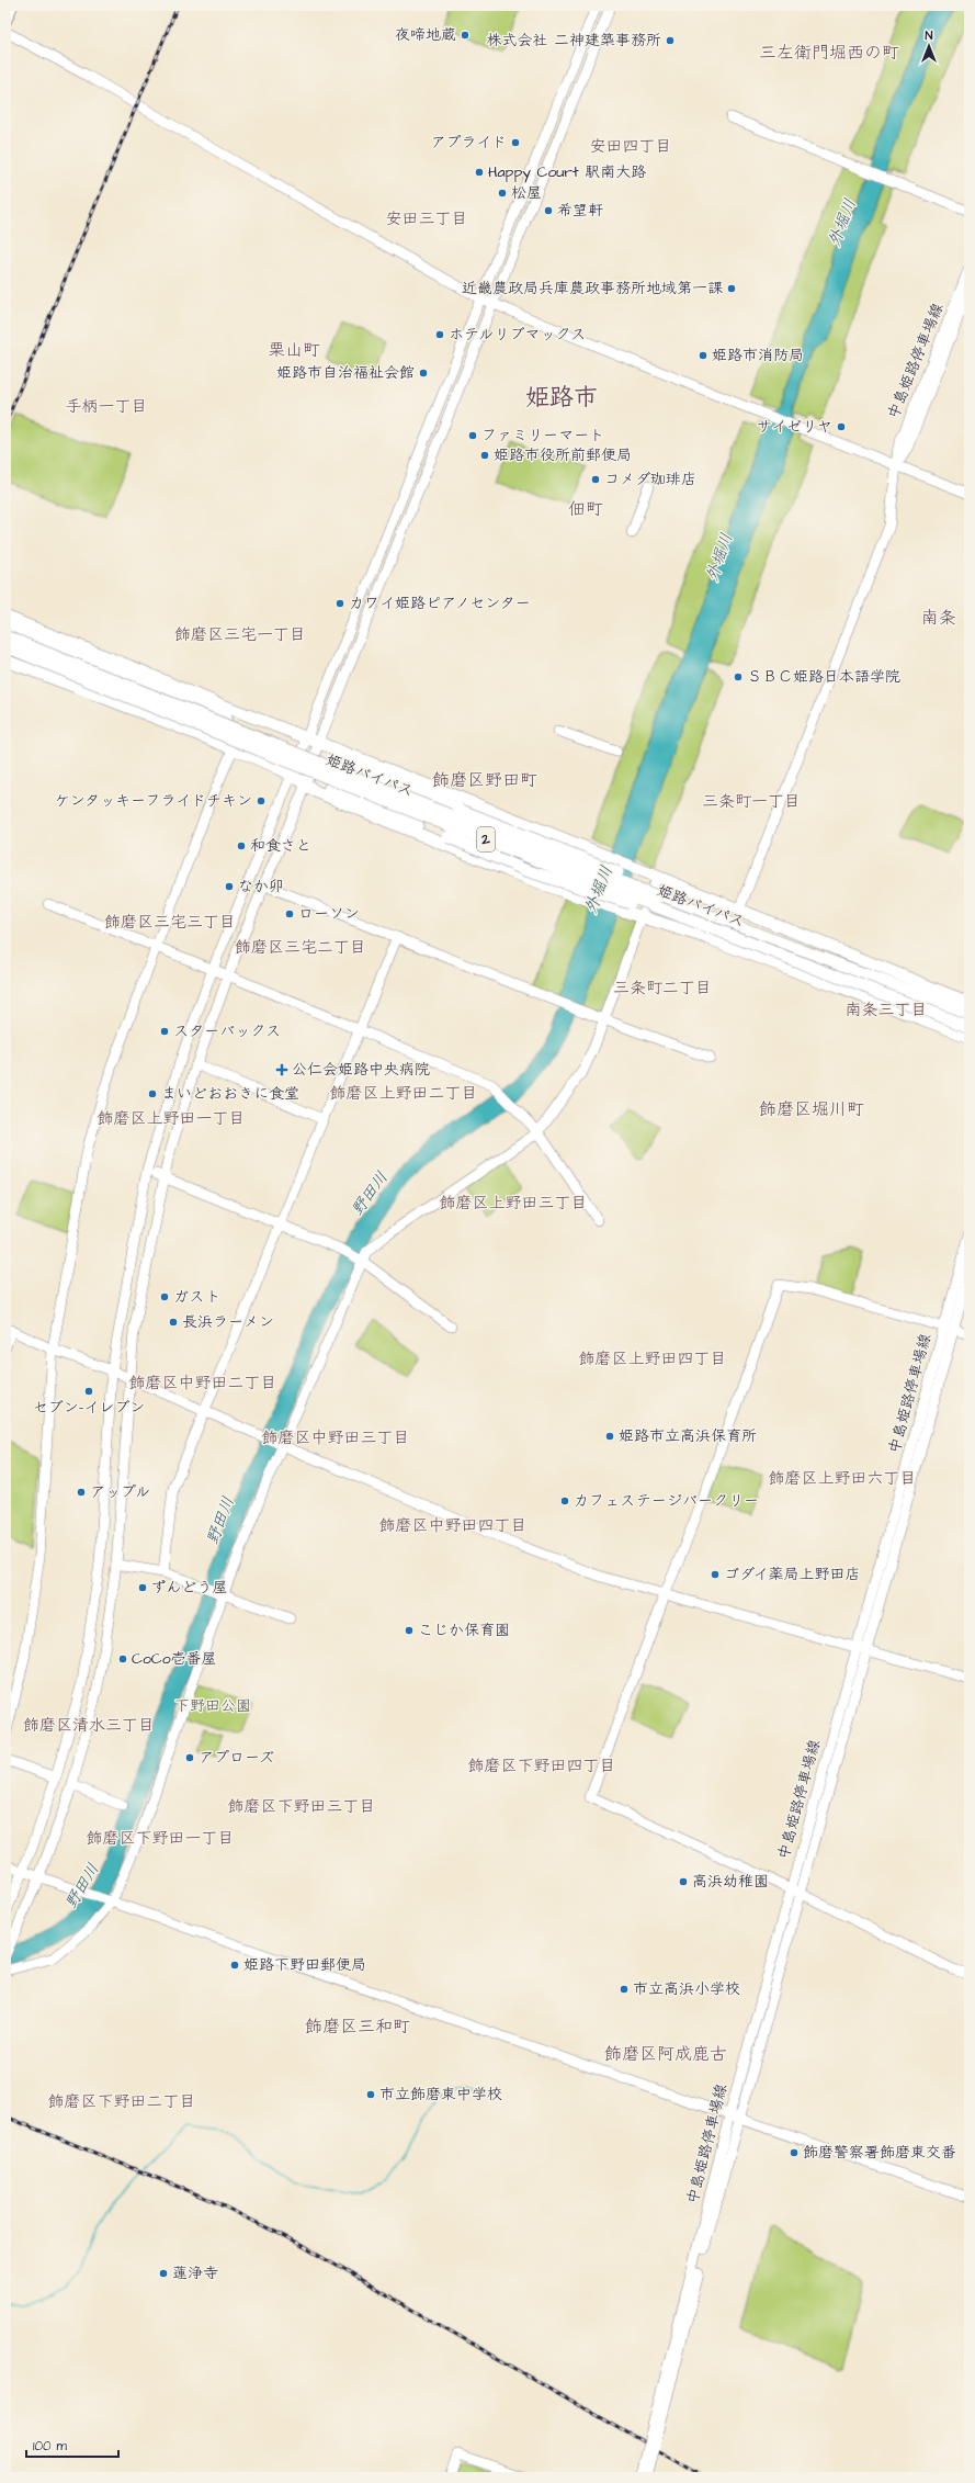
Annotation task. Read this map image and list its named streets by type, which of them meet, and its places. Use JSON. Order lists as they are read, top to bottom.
{
  "streets": {
    "highway": ["姫路バイパス", "2"],
    "street": ["中島姫路停車場線"]
  },
  "districts": [
    "三左衛門堀西の町",
    "安田四丁目",
    "安田三丁目",
    "栗山町",
    "姫路市",
    "手柄一丁目",
    "佃町",
    "南条",
    "飾磨区三宅一丁目",
    "飾磨区野田町",
    "三条町一丁目",
    "飾磨区三宅三丁目",
    "飾磨区三宅二丁目",
    "三条町二丁目",
    "南条三丁目",
    "飾磨区上野田二丁目",
    "飾磨区堀川町",
    "飾磨区上野田一丁目",
    "飾磨区上野田三丁目",
    "飾磨区上野田四丁目",
    "飾磨区中野田二丁目",
    "飾磨区中野田三丁目",
    "飾磨区上野田六丁目",
    "飾磨区中野田四丁目",
    "飾磨区清水三丁目",
    "飾磨区下野田四丁目",
    "飾磨区下野田三丁目",
    "飾磨区下野田一丁目",
    "飾磨区三和町",
    "飾磨区阿成鹿古",
    "飾磨区下野田二丁目"
  ],
  "water": ["外堀川", "野田川"],
  "parks": ["下野田公園"],
  "places": {
    "other": [
      "夜啼地蔵",
      "株式会社 二神建築事務所",
      "アプライド",
      "Happy Court 駅南大路",
      "松屋",
      "希望軒",
      "近畿農政局兵庫農政事務所地域第一課",
      "ホテルリブマックス",
      "姫路市消防局",
      "姫路市自治福祉会館",
      "サイゼリヤ",
      "ファミリーマート",
      "姫路市役所前郵便局",
      "コメダ珈琲店",
      "カワイ姫路ピアノセンター",
      "ＳＢＣ姫路日本語学院",
      "ケンタッキーフライドチキン",
      "和食さと",
      "なか卯",
      "ローソン",
      "スターバックス",
      "まいどおおきに食堂",
      "ガスト",
      "長浜ラーメン",
      "セブン-イレブン",
      "姫路市立高浜保育所",
      "アップル",
      "カフェステージバークリー",
      "ゴダイ薬局上野田店",
      "ずんどう屋",
      "こじか保育園",
      "CoCo壱番屋",
      "アプローズ",
      "高浜幼稚園",
      "姫路下野田郵便局",
      "市立高浜小学校",
      "市立飾磨東中学校",
      "飾磨警察署飾磨東交番",
      "蓮浄寺"
    ],
    "health": ["公仁会姫路中央病院"]
  },
  "scale_bar": "100 m",
  "north": "top"
}
